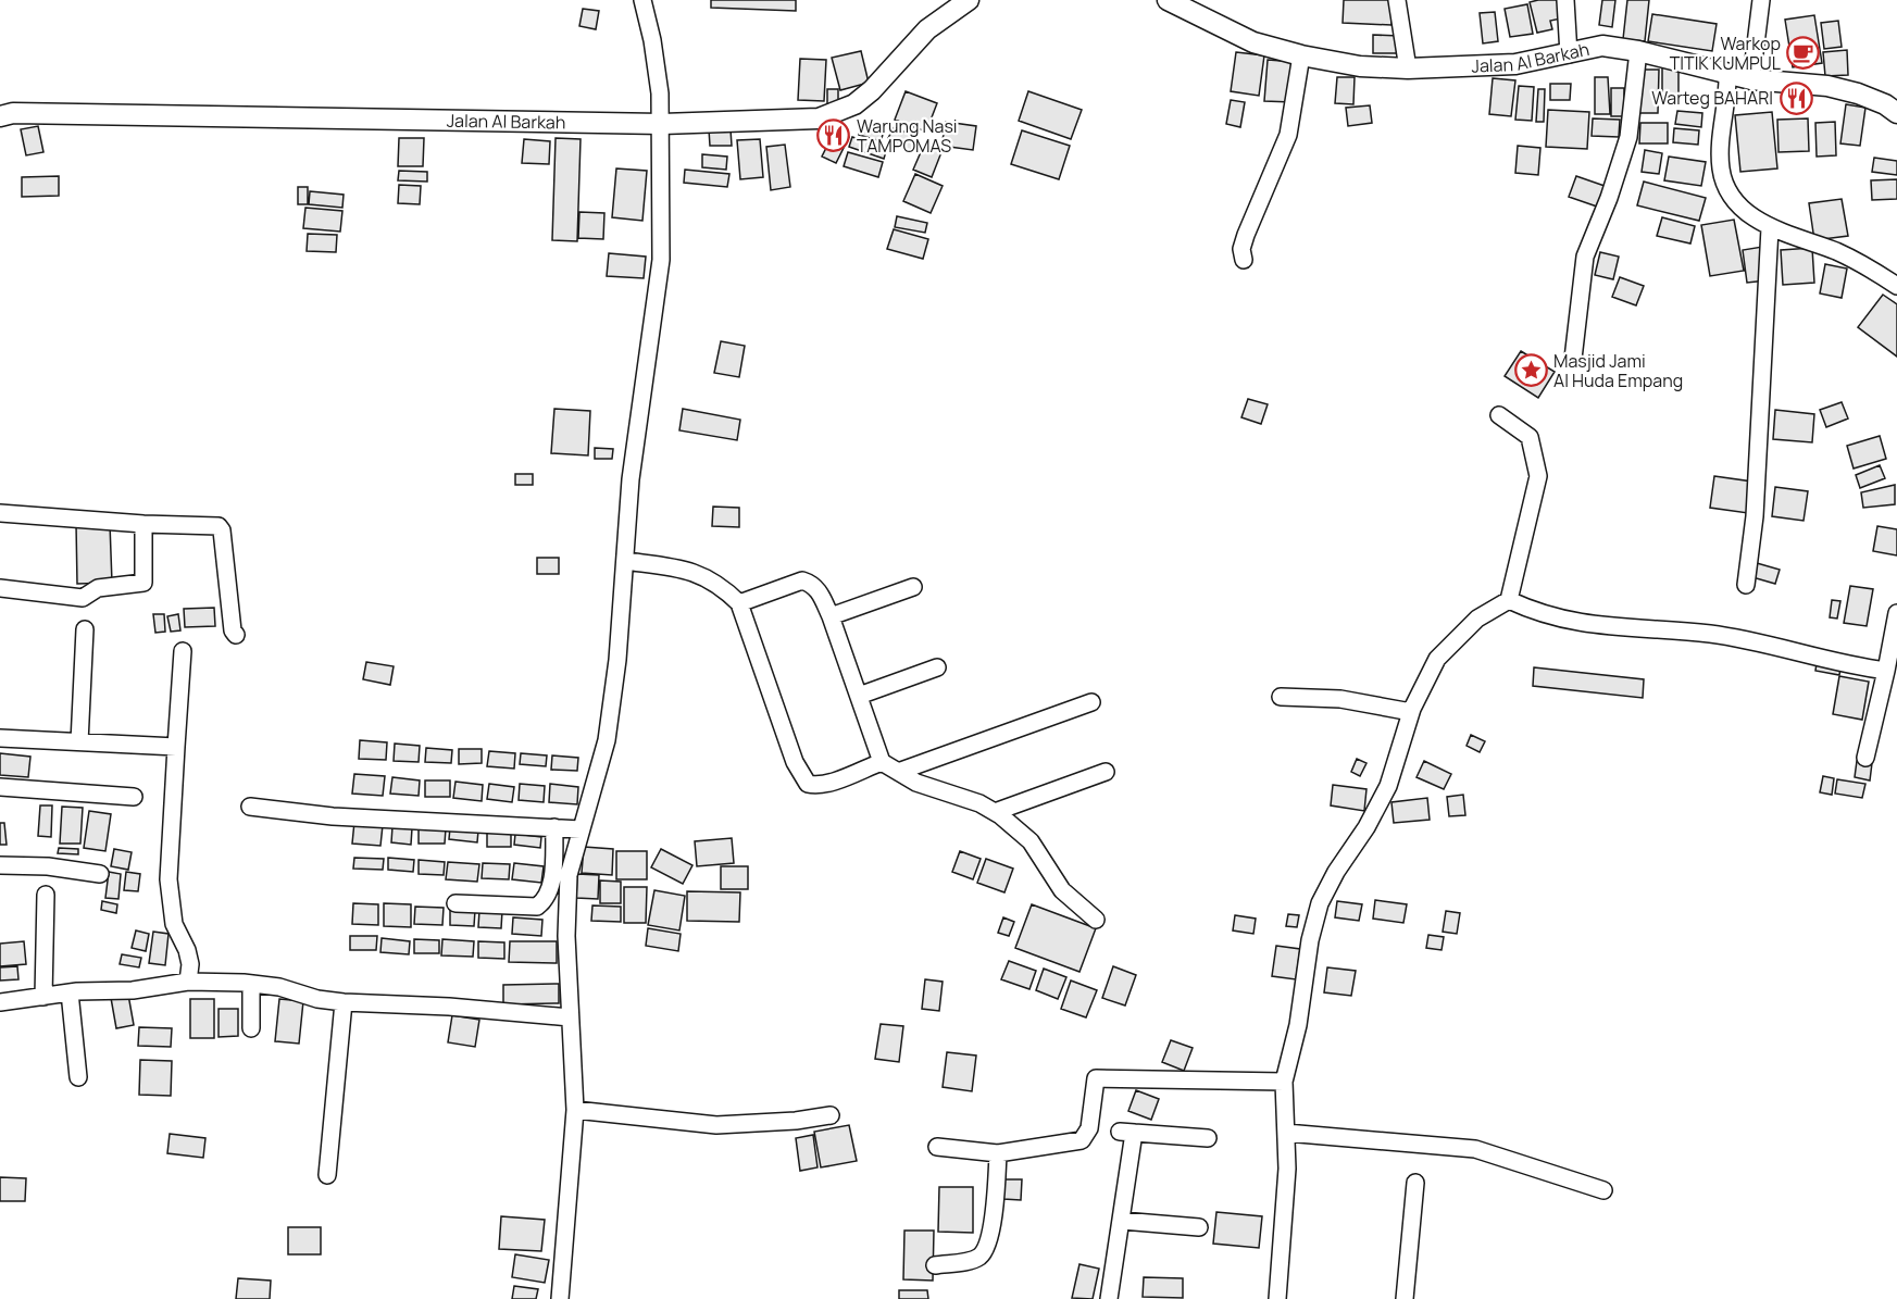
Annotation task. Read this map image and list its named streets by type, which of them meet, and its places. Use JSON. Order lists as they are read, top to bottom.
{
  "streets": {
    "street": ["Jalan Al Barkah"]
  },
  "places": {
    "cafe": ["Warkop TITIK KUMPUL"],
    "restaurant": ["Warteg BAHARI", "Warung Nasi TAMPOMAS"],
    "place": ["Masjid Jami Al Huda Empang"]
  }
}
